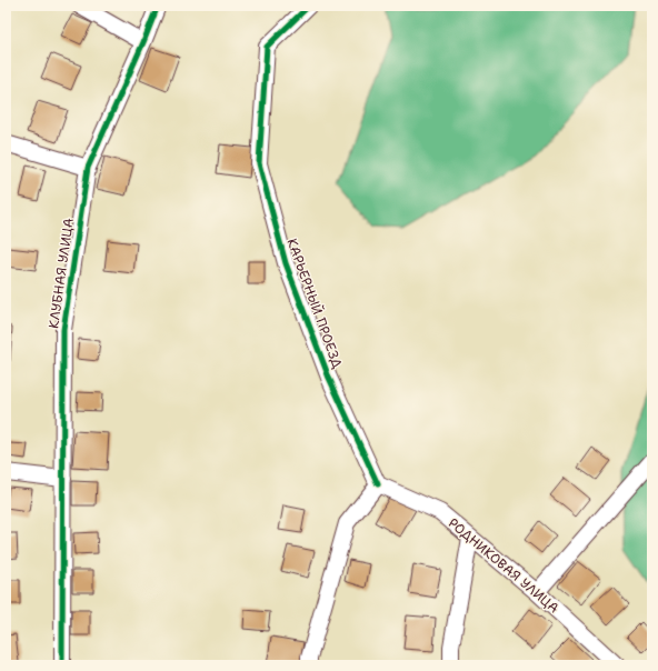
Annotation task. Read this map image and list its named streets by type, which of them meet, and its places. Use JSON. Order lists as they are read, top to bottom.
{
  "streets": {
    "street": ["КЛУБНАЯ УЛИЦА", "КАРЬЕРНЫЙ ПРОЕЗД", "РОДНИКОВАЯ УЛИЦА"]
  },
  "crossings": [
    ["КАРЬЕРНЫЙ ПРОЕЗД", "РОДНИКОВАЯ УЛИЦА"]
  ]
}
